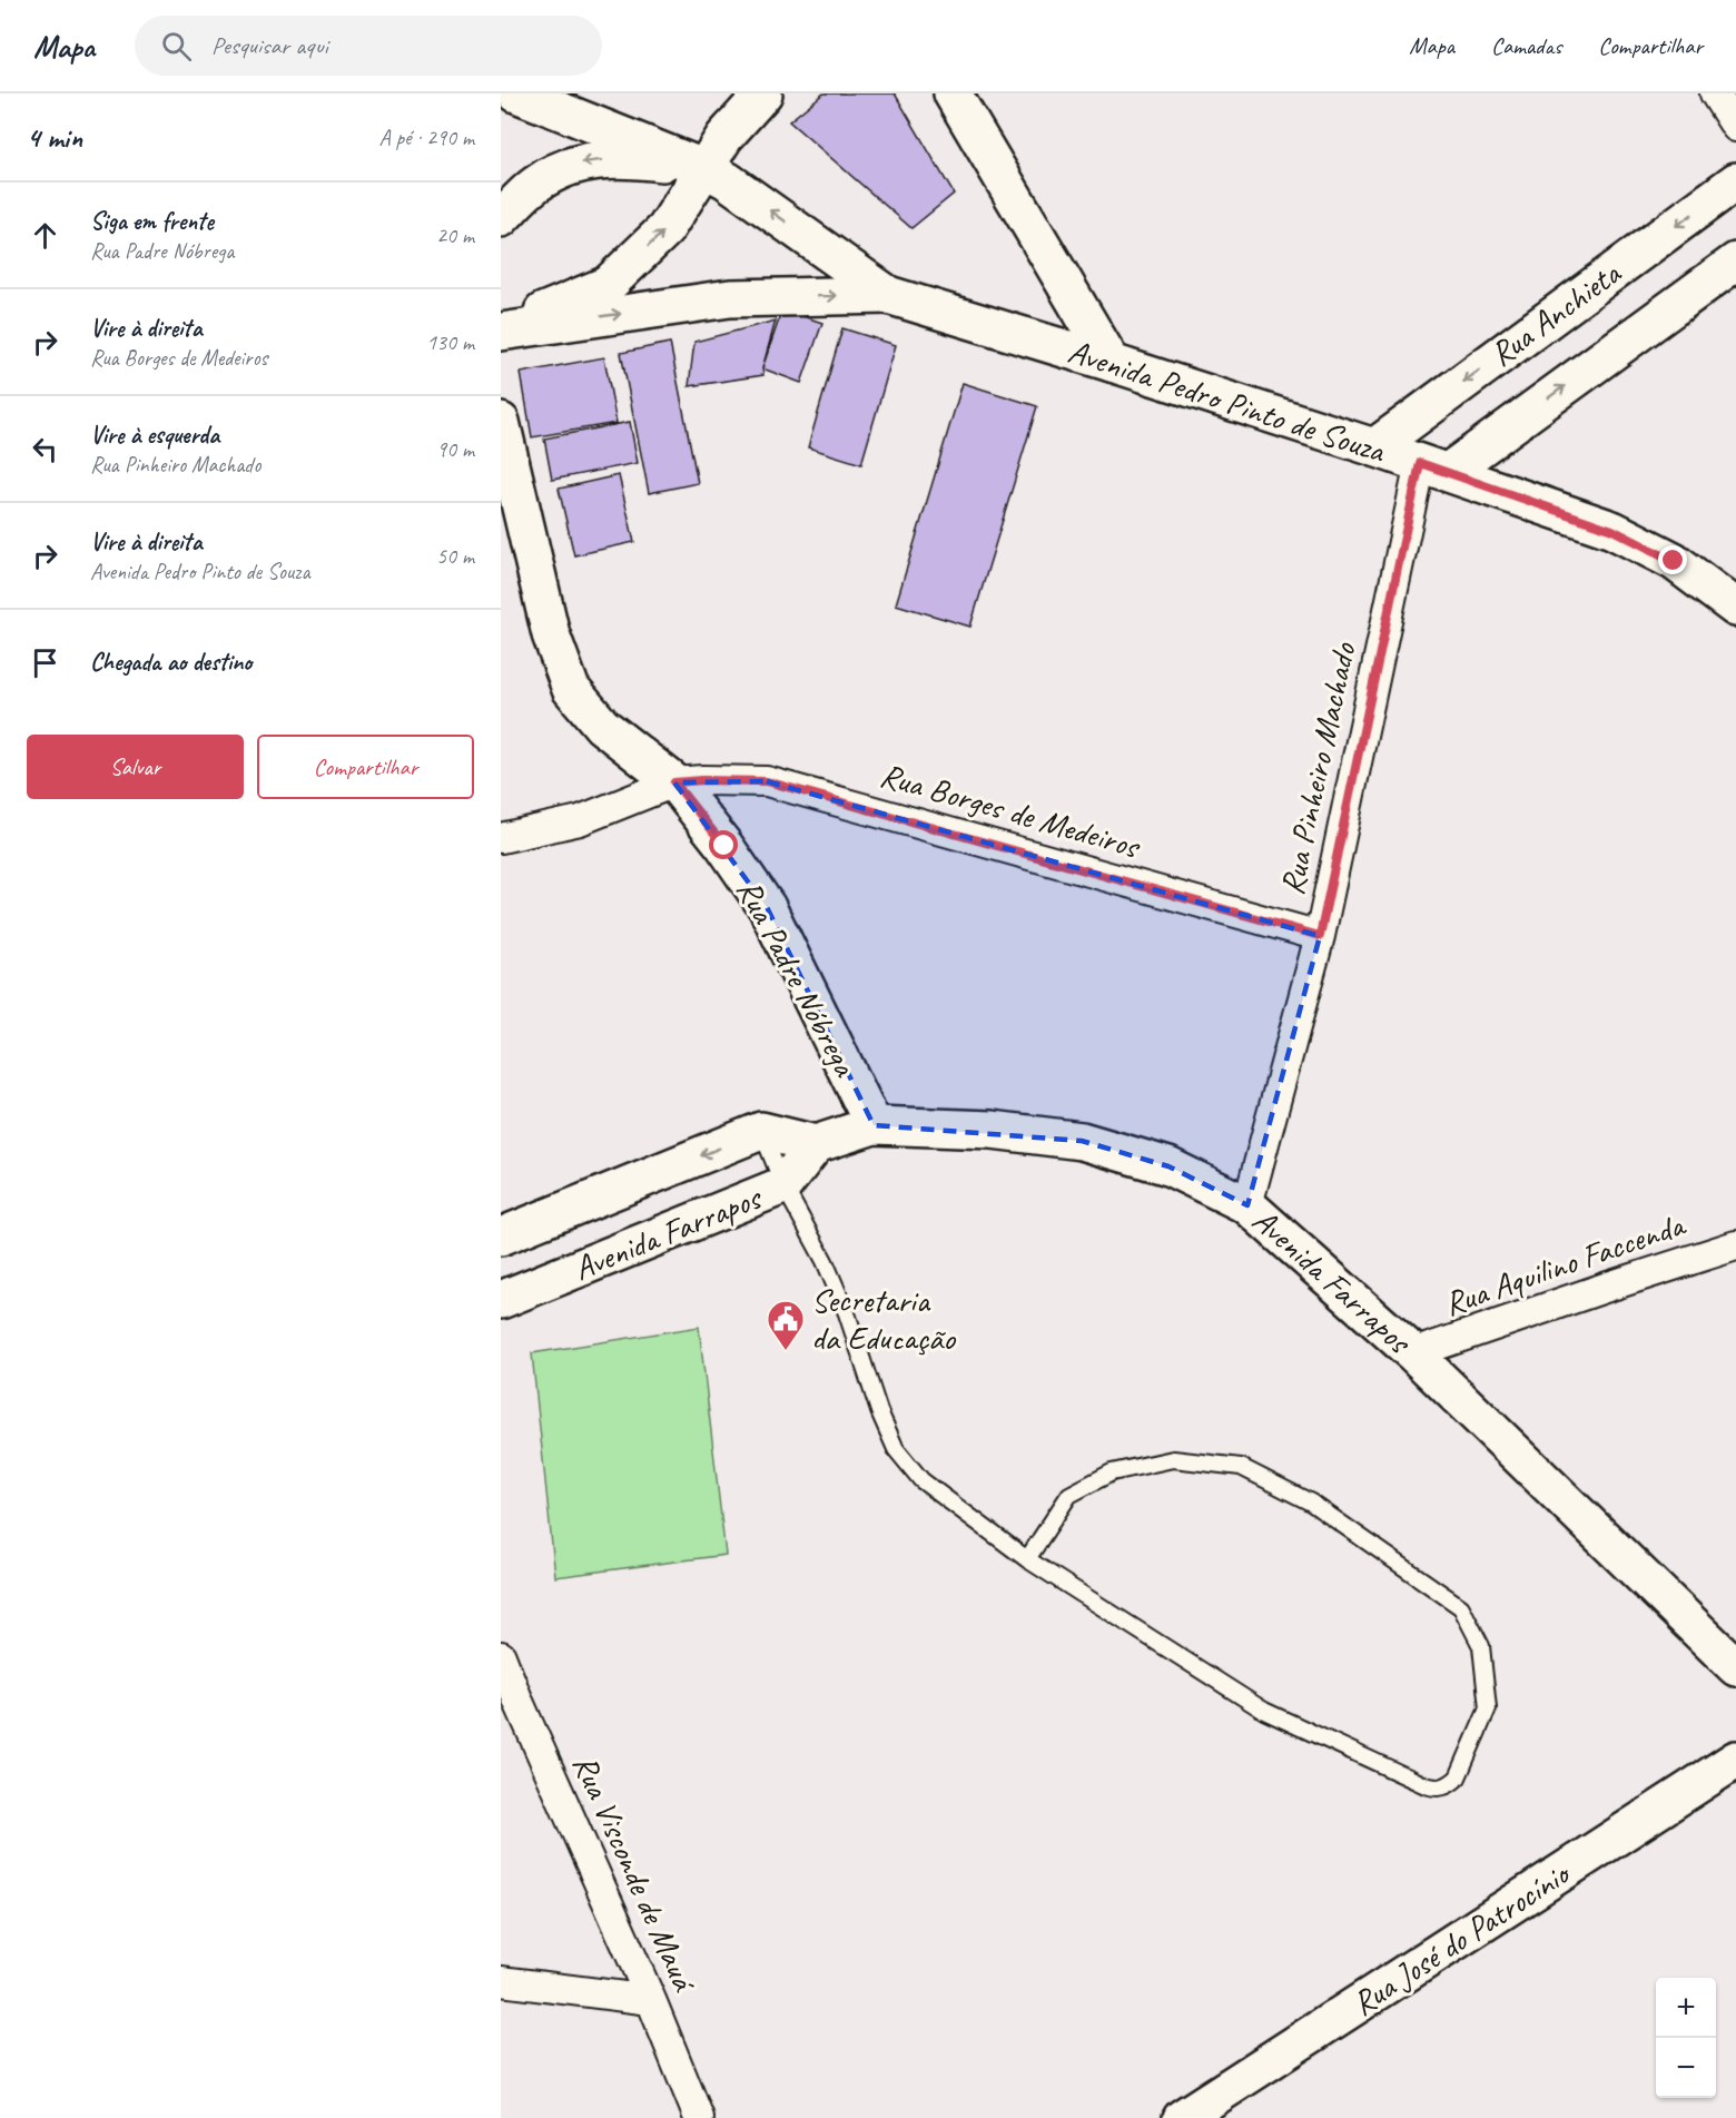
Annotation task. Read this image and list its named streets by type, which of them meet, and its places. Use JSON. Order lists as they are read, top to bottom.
{
  "streets": {
    "street": [
      "Rua Anchieta",
      "Avenida Pedro Pinto de Souza",
      "Rua Pinheiro Machado",
      "Rua Borges de Medeiros",
      "Rua Padre Nóbrega",
      "Avenida Farrapos",
      "Rua Aquilino Faccenda",
      "Rua Visconde de Mauá",
      "Rua José do Patrocínio"
    ]
  },
  "crossings": [
    ["Rua Anchieta", "Avenida Pedro Pinto de Souza"],
    ["Rua Anchieta", "Rua Pinheiro Machado"],
    ["Avenida Pedro Pinto de Souza", "Rua Pinheiro Machado"],
    ["Rua Pinheiro Machado", "Rua Borges de Medeiros"],
    ["Rua Pinheiro Machado", "Avenida Farrapos"],
    ["Rua Borges de Medeiros", "Rua Padre Nóbrega"],
    ["Rua Padre Nóbrega", "Avenida Farrapos"],
    ["Avenida Farrapos", "Rua Aquilino Faccenda"]
  ],
  "places": {
    "public building": ["Secretaria da Educação"]
  },
  "page": {
    "header": "Mapa",
    "search": "Pesquisar aqui",
    "nav": ["Mapa", "Camadas", "Compartilhar"],
    "heading": ["4 min", "A pé · 290 m"],
    "list": [
      ["Siga em frente", "Rua Padre Nóbrega", "20 m"],
      ["Vire à direita", "Rua Borges de Medeiros", "130 m"],
      ["Vire à esquerda", "Rua Pinheiro Machado", "90 m"],
      ["Vire à direita", "Avenida Pedro Pinto de Souza", "50 m"],
      "Chegada ao destino"
    ],
    "buttons": ["Salvar", "Compartilhar"],
    "map_buttons": ["+", "−"]
  }
}
